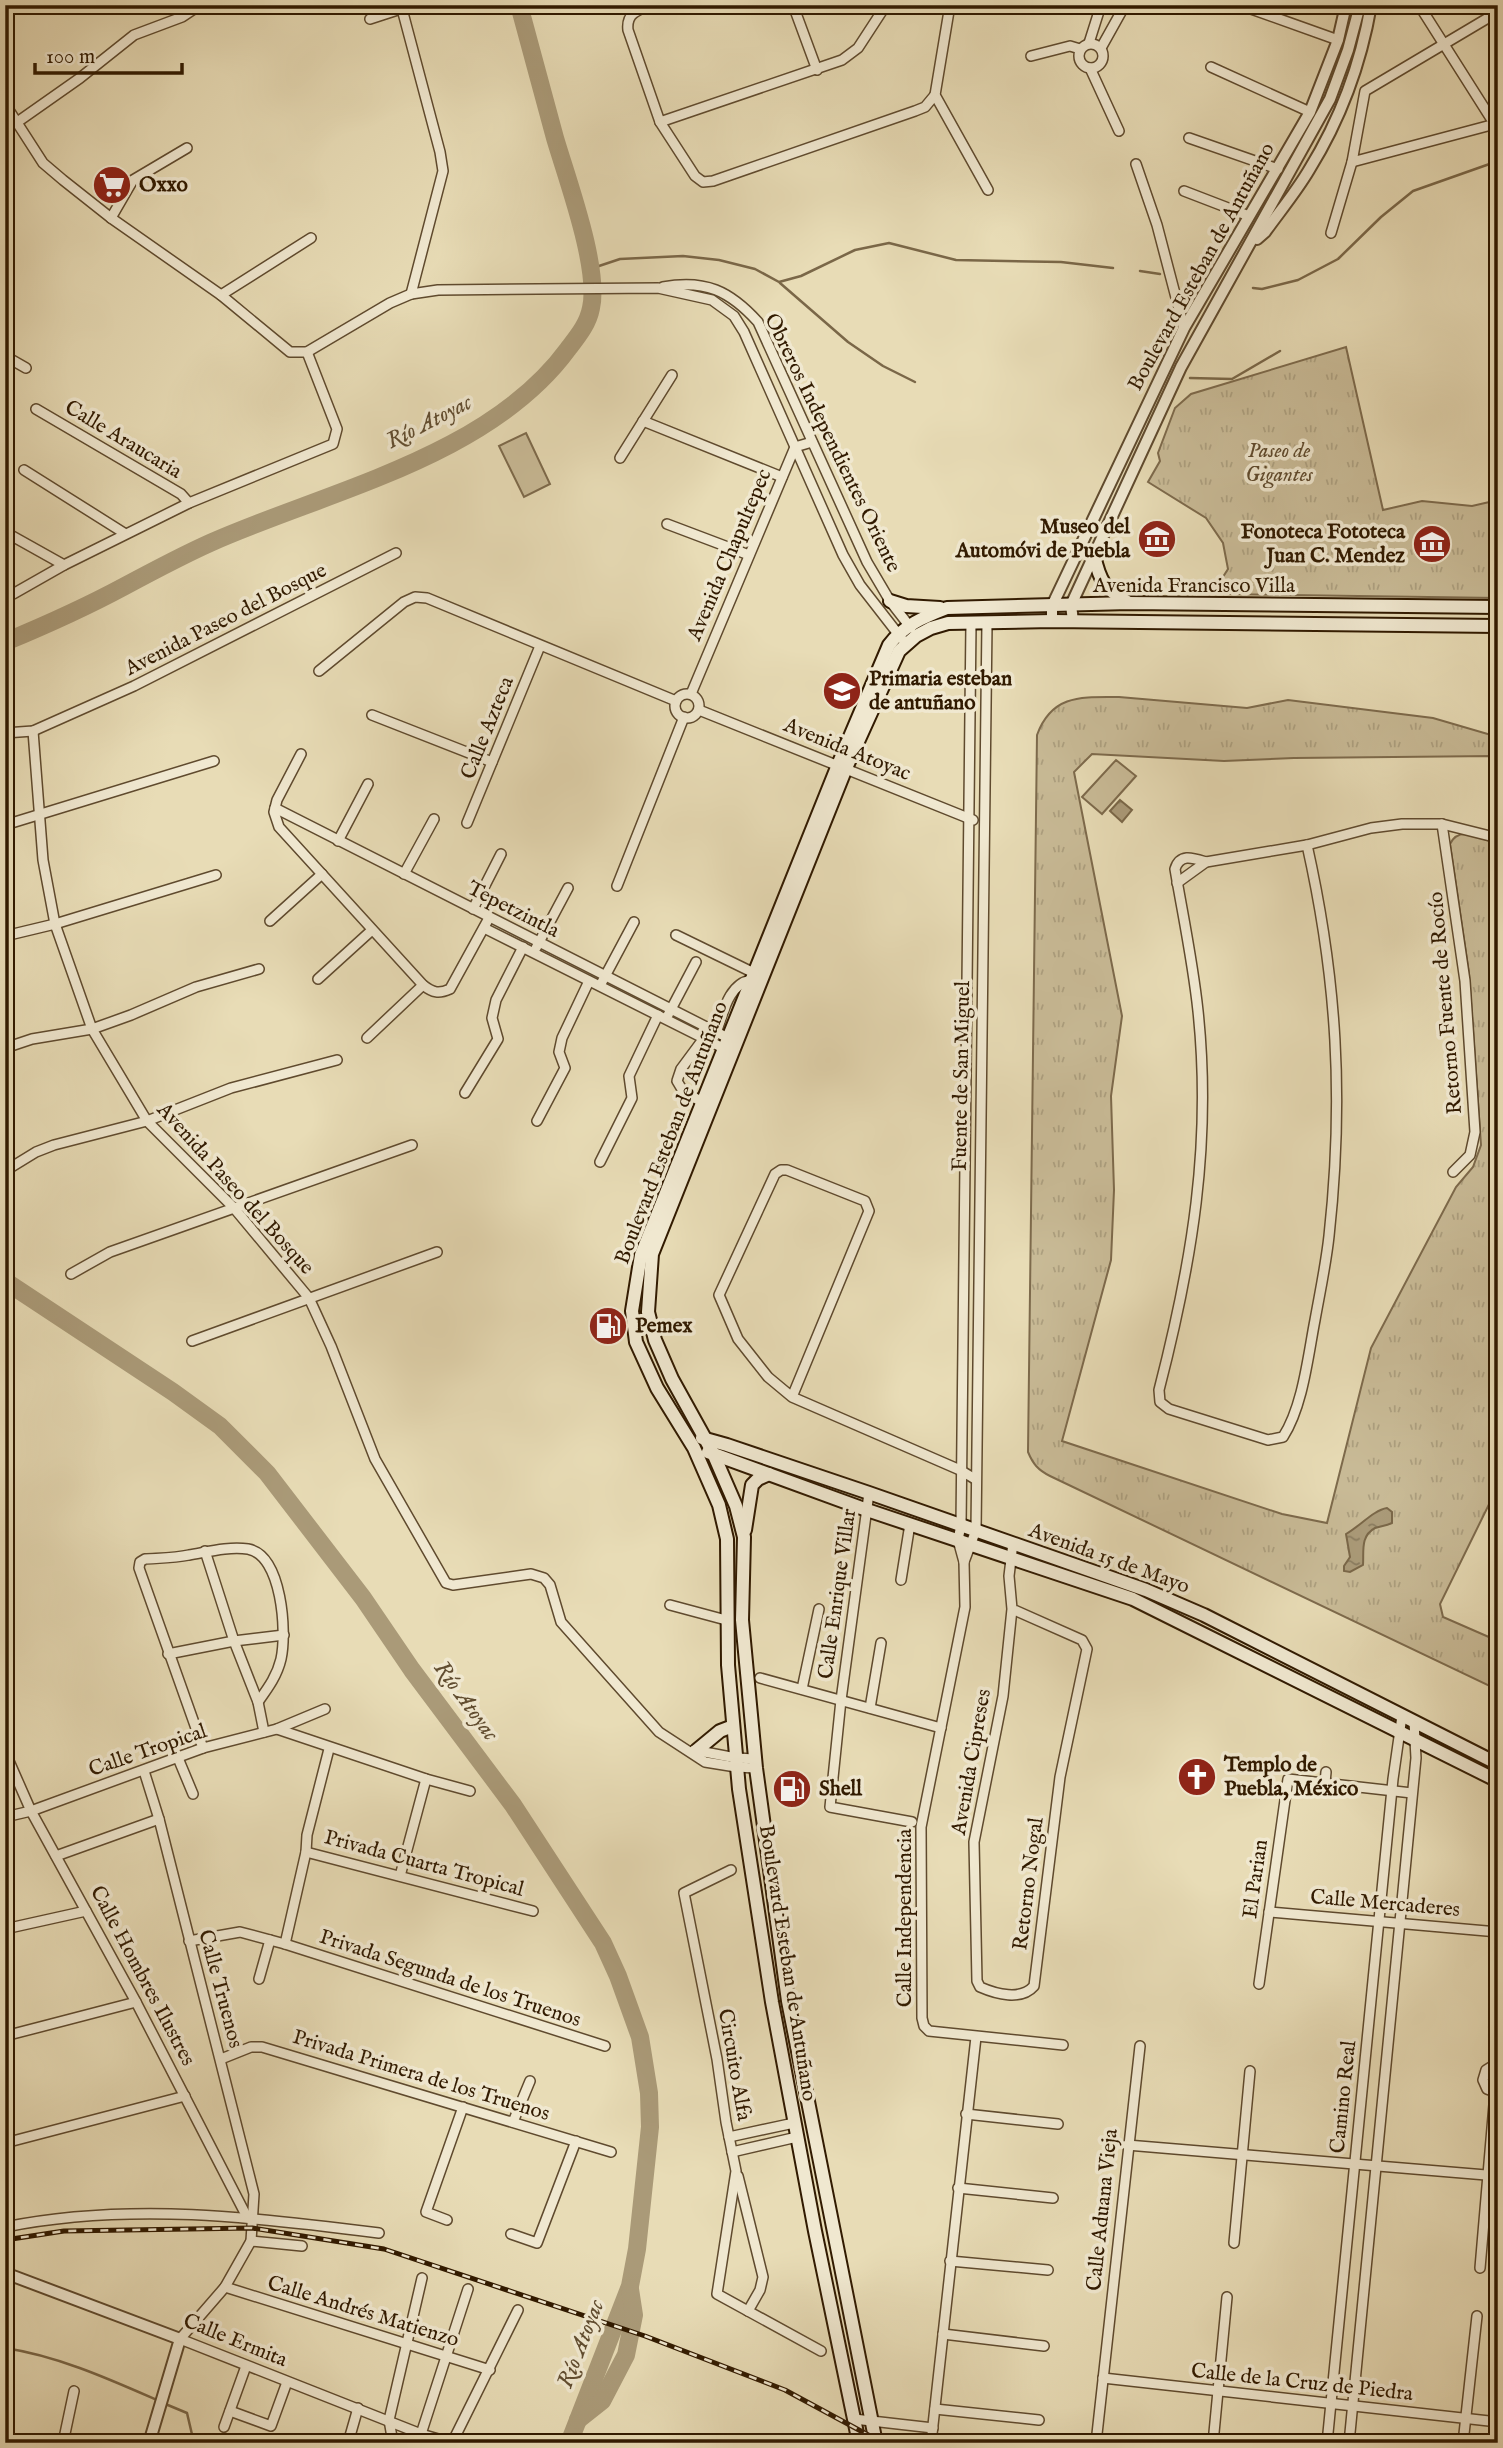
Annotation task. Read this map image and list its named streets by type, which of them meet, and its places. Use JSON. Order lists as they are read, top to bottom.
{
  "streets": {
    "main road": ["Boulevard Esteban de Antuñano", "Avenida Francisco Villa", "Avenida 15 de Mayo"],
    "street": [
      "Calle Araucaria",
      "Obreros Independientes Oriente",
      "Avenida Chapultepec",
      "Avenida Paseo del Bosque",
      "Calle Azteca",
      "Avenida Atoyac",
      "Tepetzintla",
      "Retorno Fuente de Rocío",
      "Fuente de San Miguel",
      "Calle Enrique Villar",
      "Calle Tropical",
      "Avenida Cipreses",
      "Privada Cuarta Tropical",
      "El Parian",
      "Retorno Nogal",
      "Calle Mercaderes",
      "Calle Independencia",
      "Calle Hombres Ilustres",
      "Privada Segunda de los Truenos",
      "Calle Truenos",
      "Circuito Alfa",
      "Privada Primera de los Truenos",
      "Camino Real",
      "Calle Aduana Vieja",
      "Calle Andrés Matienzo",
      "Calle Ermita",
      "Calle de la Cruz de Piedra"
    ]
  },
  "crossings": [
    ["Boulevard Esteban de Antuñano", "Obreros Independientes Oriente"],
    ["Boulevard Esteban de Antuñano", "Avenida Francisco Villa"],
    ["Boulevard Esteban de Antuñano", "Avenida Paseo del Bosque"],
    ["Boulevard Esteban de Antuñano", "Avenida Atoyac"],
    ["Boulevard Esteban de Antuñano", "Tepetzintla"],
    ["Boulevard Esteban de Antuñano", "Avenida 15 de Mayo"],
    ["Obreros Independientes Oriente", "Avenida Chapultepec"],
    ["Obreros Independientes Oriente", "Avenida Francisco Villa"],
    ["Avenida Chapultepec", "Avenida Atoyac"],
    ["Avenida Francisco Villa", "Fuente de San Miguel"],
    ["Avenida Atoyac", "Fuente de San Miguel"],
    ["Fuente de San Miguel", "Avenida 15 de Mayo"],
    ["Fuente de San Miguel", "Calle Independencia"],
    ["Avenida 15 de Mayo", "Calle Enrique Villar"],
    ["Avenida 15 de Mayo", "Avenida Cipreses"],
    ["Avenida 15 de Mayo", "Calle Independencia"],
    ["Avenida 15 de Mayo", "Camino Real"],
    ["Calle Tropical", "Calle Hombres Ilustres"],
    ["Calle Tropical", "Calle Truenos"],
    ["Avenida Cipreses", "Retorno Nogal"],
    ["Privada Cuarta Tropical", "Privada Segunda de los Truenos"],
    ["El Parian", "Calle Mercaderes"],
    ["Calle Mercaderes", "Camino Real"],
    ["Calle Hombres Ilustres", "Calle Truenos"],
    ["Privada Segunda de los Truenos", "Calle Truenos"],
    ["Calle Truenos", "Privada Primera de los Truenos"],
    ["Camino Real", "Calle de la Cruz de Piedra"],
    ["Calle Aduana Vieja", "Calle de la Cruz de Piedra"]
  ],
  "water": ["Río Atoyac"],
  "parks": ["Paseo de Gigantes"],
  "places": {
    "supermarket": ["Oxxo"],
    "museum": ["Museo del Automóvi de Puebla", "Fonoteca Fototeca Juan C. Mendez"],
    "school or university": ["Primaria esteban de antuñano"],
    "fuel station": ["Pemex", "Shell"],
    "church": ["Templo de Puebla, México"]
  },
  "scale_bar": "100 m"
}
